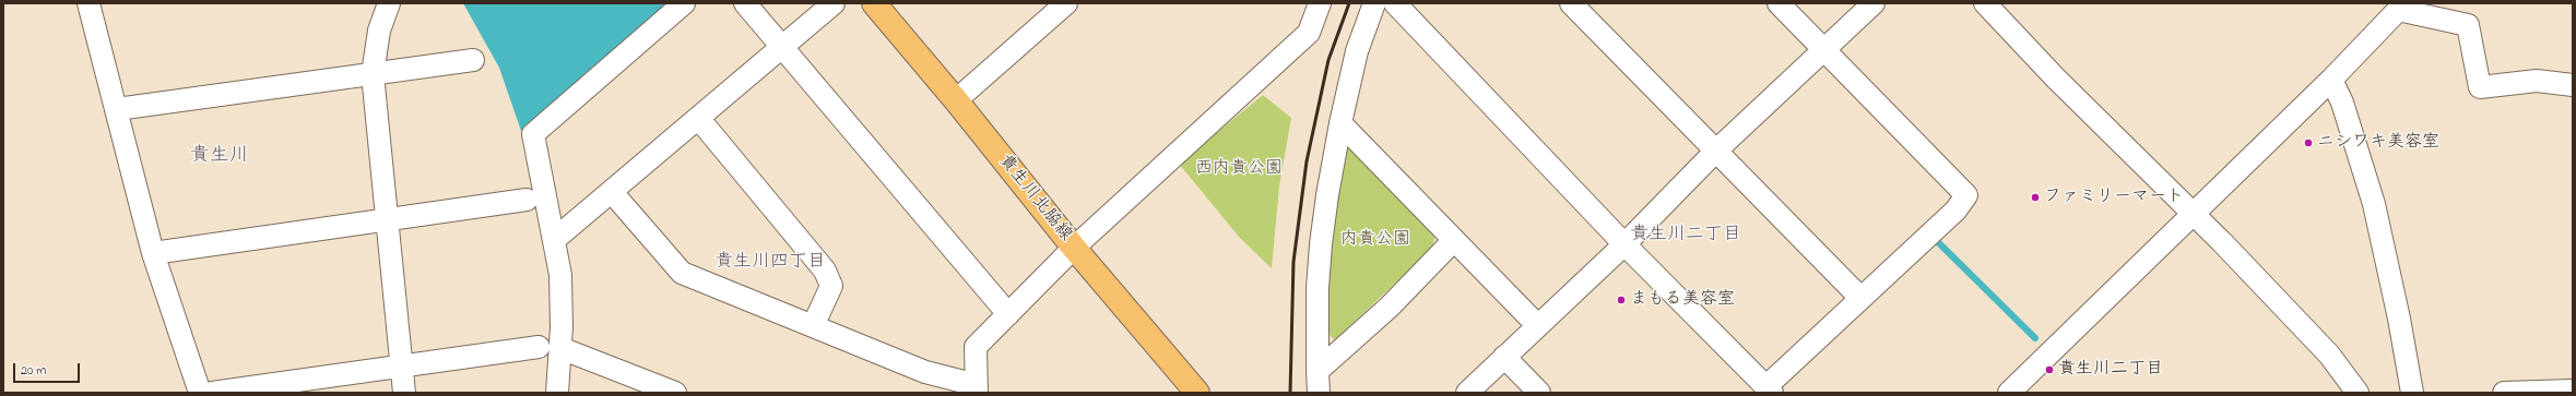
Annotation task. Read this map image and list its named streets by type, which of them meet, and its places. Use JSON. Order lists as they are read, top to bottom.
{
  "streets": {
    "main road": ["貴生川北脇線"]
  },
  "districts": ["貴生川", "貴生川二丁目", "貴生川四丁目"],
  "parks": ["西内貴公園", "内貴公園"],
  "places": [
    "ニシワキ美容室",
    "ファミリーマート",
    "まもる美容室",
    "貴生川二丁目"
  ],
  "scale_bar": "20 m"
}
